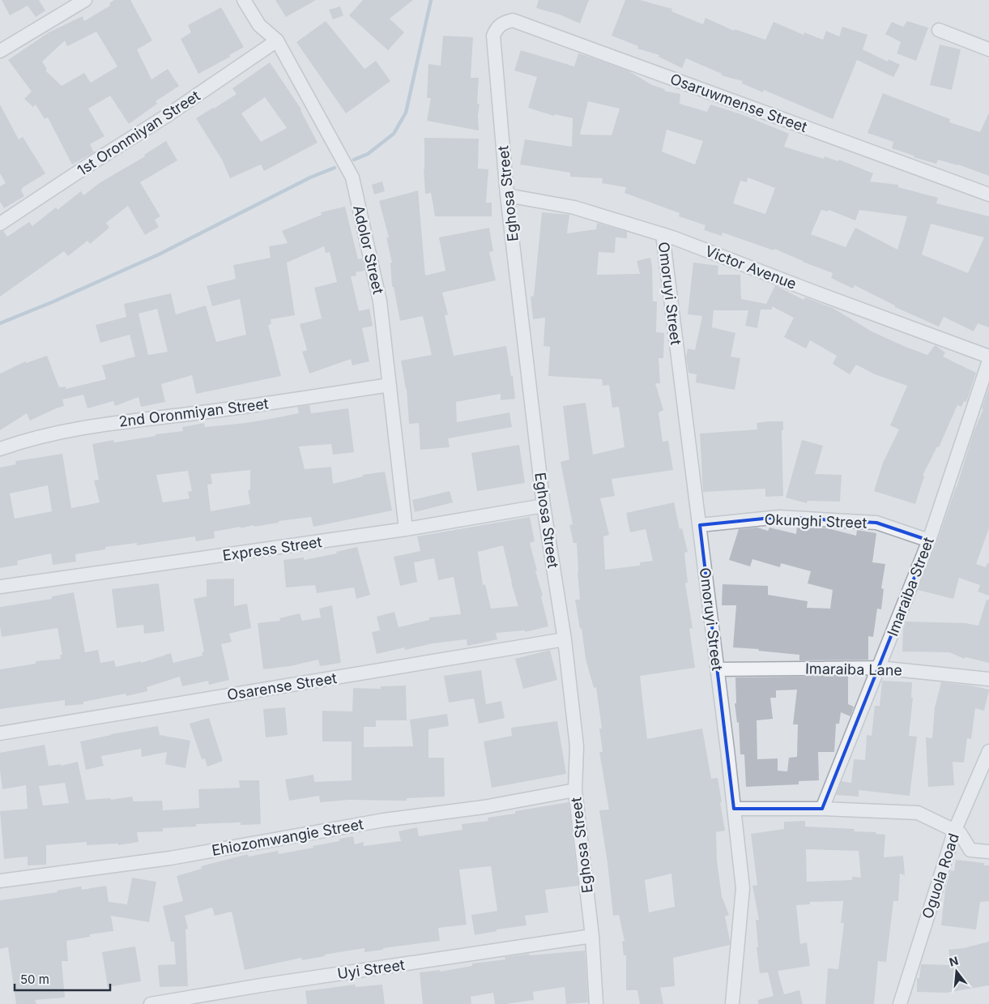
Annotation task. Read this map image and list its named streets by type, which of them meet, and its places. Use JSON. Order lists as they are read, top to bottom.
{
  "streets": {
    "street": [
      "Osaruwmense Street",
      "1st Oronmiyan Street",
      "Eghosa Street",
      "Adolor Street",
      "Victor Avenue",
      "Omoruyi Street",
      "2nd Oronmiyan Street",
      "Okunghi Street",
      "Express Street",
      "Imaraiba Street",
      "Imaraiba Lane",
      "Osarense Street",
      "Ehiozomwangie Street",
      "Oguola Road",
      "Uyi Street"
    ]
  },
  "crossings": [
    ["Osaruwmense Street", "Eghosa Street"],
    ["1st Oronmiyan Street", "Adolor Street"],
    ["Eghosa Street", "Victor Avenue"],
    ["Eghosa Street", "Express Street"],
    ["Eghosa Street", "Osarense Street"],
    ["Eghosa Street", "Ehiozomwangie Street"],
    ["Eghosa Street", "Uyi Street"],
    ["Adolor Street", "2nd Oronmiyan Street"],
    ["Adolor Street", "Express Street"],
    ["Victor Avenue", "Omoruyi Street"],
    ["Omoruyi Street", "Okunghi Street"],
    ["Omoruyi Street", "Imaraiba Lane"],
    ["Okunghi Street", "Imaraiba Street"],
    ["Imaraiba Street", "Imaraiba Lane"]
  ],
  "scale_bar": "50 m",
  "north": "top"
}
